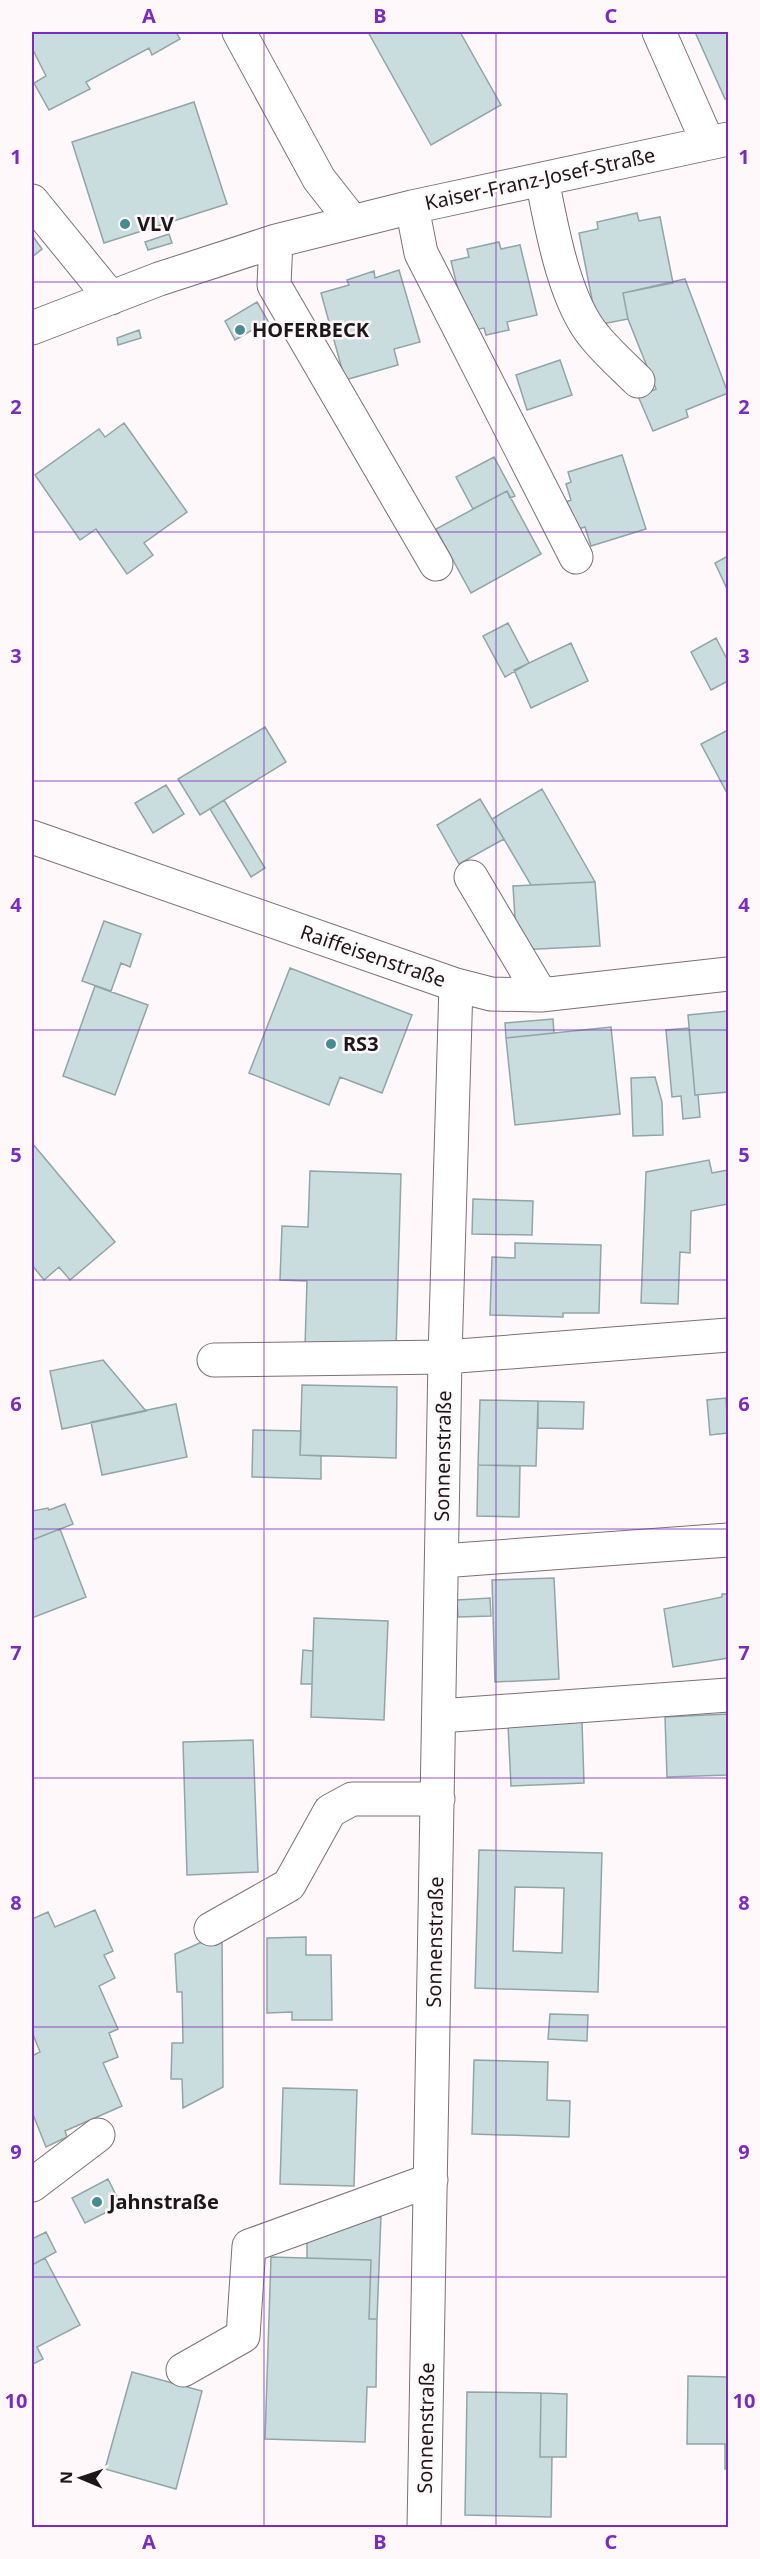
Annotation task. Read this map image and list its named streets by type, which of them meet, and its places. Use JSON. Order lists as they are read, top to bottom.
{
  "streets": {
    "street": ["Kaiser-Franz-Josef-Straße", "Raiffeisenstraße", "Sonnenstraße"]
  },
  "crossings": [
    ["Raiffeisenstraße", "Sonnenstraße"]
  ],
  "places": [
    "VLV",
    "HOFERBECK",
    "RS3",
    "Jahnstraße"
  ],
  "north": "left",
  "grid": {
    "columns": ["A", "B", "C"],
    "rows": [
      "1",
      "2",
      "3",
      "4",
      "5",
      "6",
      "7",
      "8",
      "9",
      "10"
    ]
  }
}
